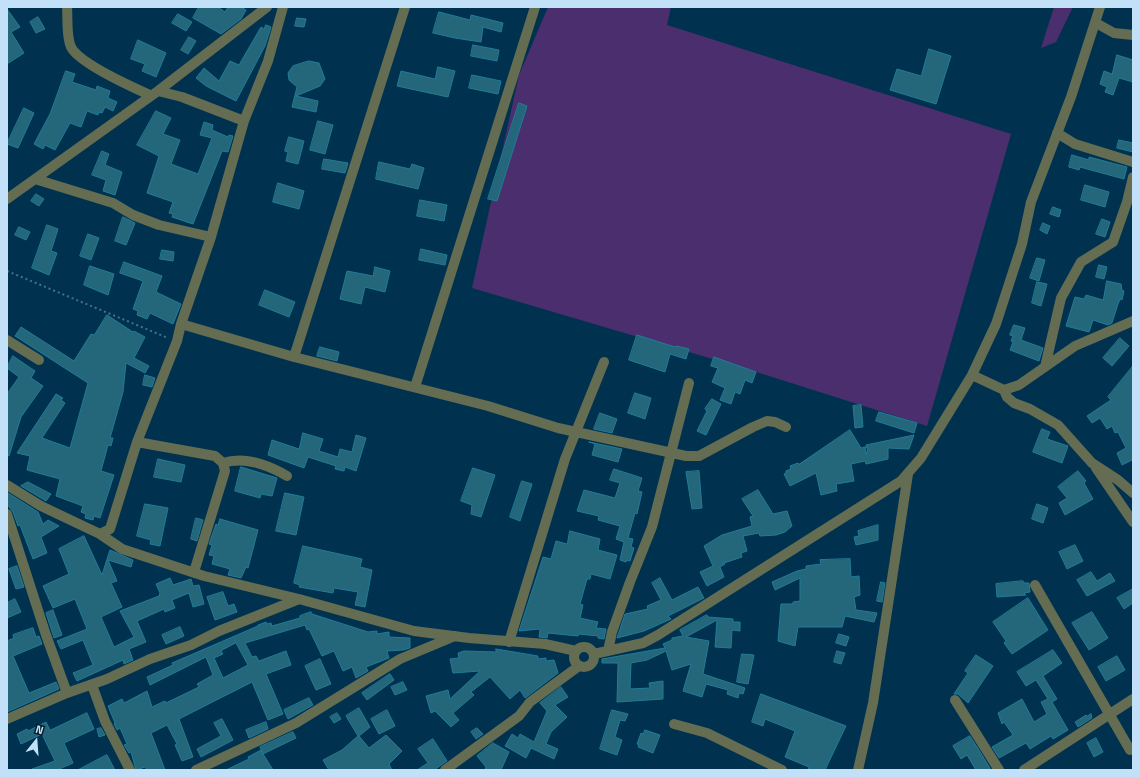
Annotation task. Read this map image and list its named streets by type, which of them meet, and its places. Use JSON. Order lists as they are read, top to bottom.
{
  "north": "top"
}
